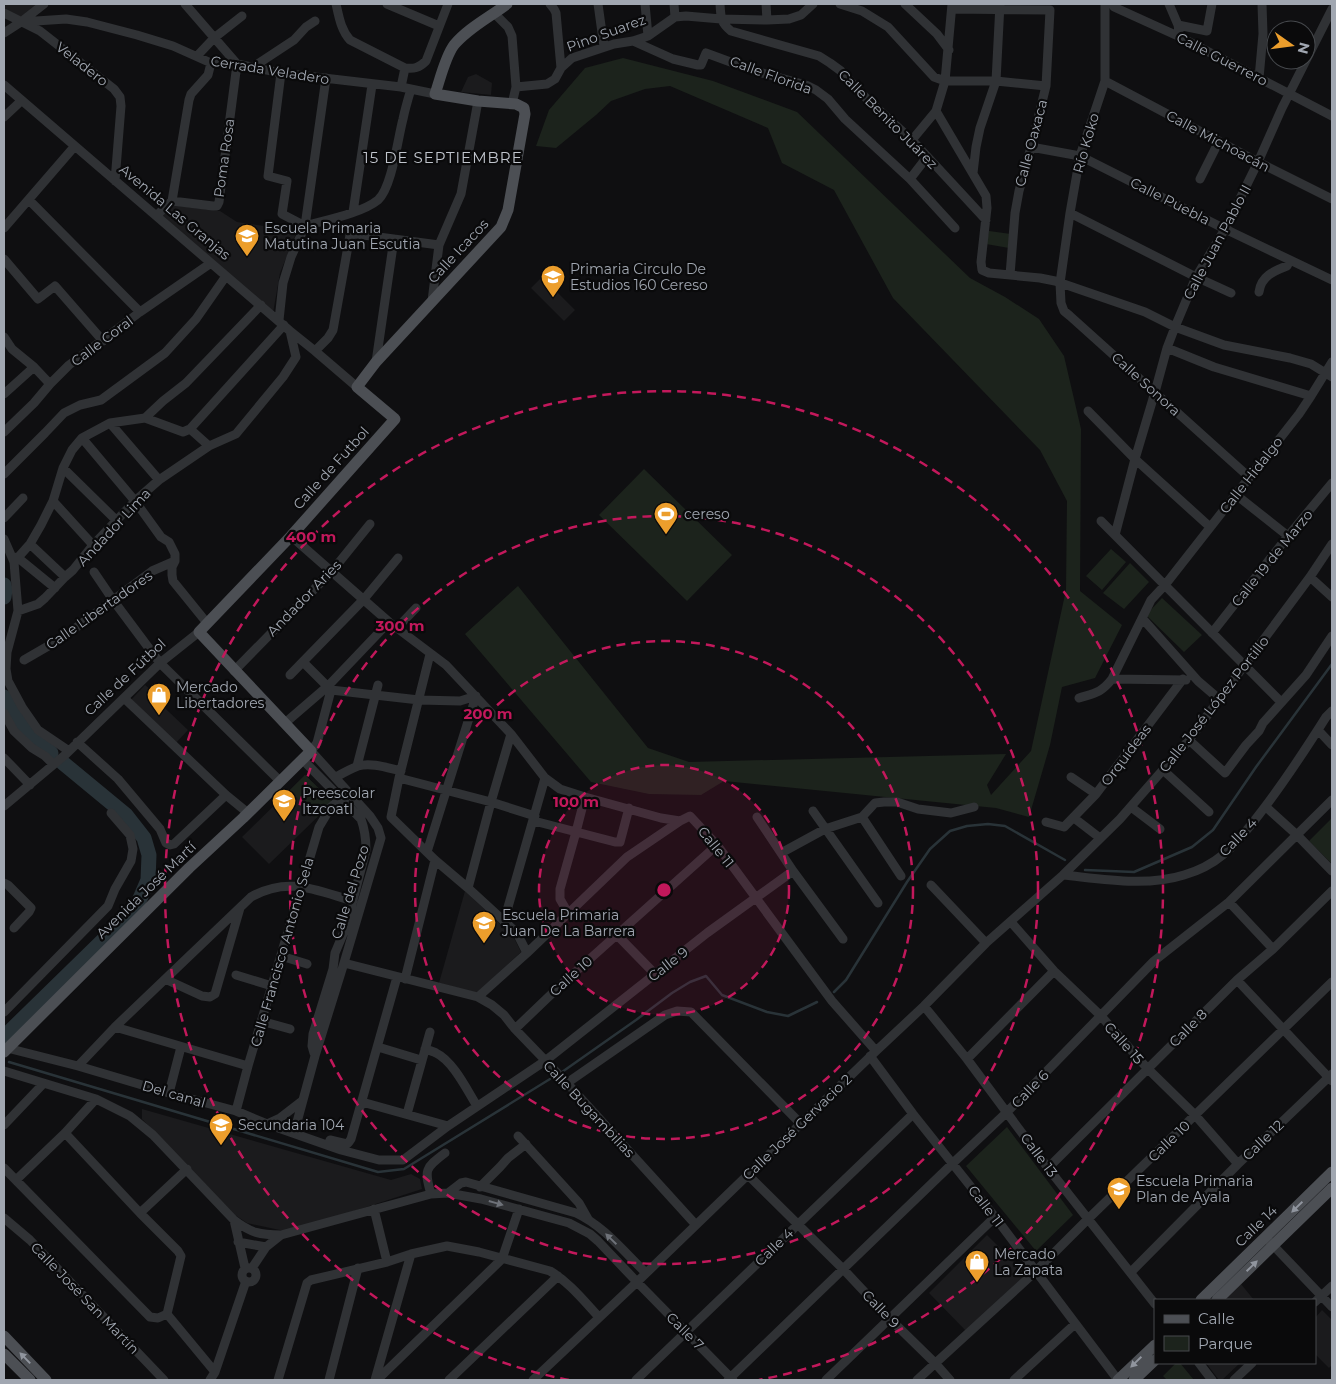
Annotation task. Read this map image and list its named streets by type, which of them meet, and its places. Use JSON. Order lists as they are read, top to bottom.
{
  "streets": {
    "main road": [
      "Avenida Las Granjas",
      "Calle Icacos",
      "Calle de Futbol",
      "Avenida José Martí",
      "Calle del Pozo",
      "Calle 14"
    ],
    "street": [
      "Pino Suarez",
      "Calle Guerrero",
      "Veladero",
      "Cerrada Veladero",
      "Calle Florida",
      "Calle Benito Juárez",
      "Calle Michoacán",
      "Calle Oaxaca",
      "Río Koko",
      "Poma Rosa",
      "Calle Puebla",
      "Calle Juan Pablo II",
      "Calle Coral",
      "Calle Sonora",
      "Calle Hidalgo",
      "Andador Lima",
      "Calle 19 de Marzo",
      "Andador Aries",
      "Calle Libertadores",
      "Calle de Fútbol",
      "Calle José López Portillo",
      "Orquídeas",
      "Calle 4",
      "Calle 11",
      "Calle Francisco Antonio Sela",
      "Calle 9",
      "Calle 10",
      "Calle 8",
      "Calle 15",
      "Calle 6",
      "Del canal",
      "Calle Bugambilias",
      "Calle José Gervacio 2",
      "Calle 12",
      "Calle 13",
      "Calle José San Martín",
      "Calle 7"
    ]
  },
  "crossings": [
    ["Pino Suarez", "Calle Florida"],
    ["Calle Guerrero", "Calle Juan Pablo II"],
    ["Veladero", "Cerrada Veladero"],
    ["Veladero", "Avenida Las Granjas"],
    ["Cerrada Veladero", "Poma Rosa"],
    ["Cerrada Veladero", "Andador Lima"],
    ["Calle Michoacán", "Río Koko"],
    ["Calle Michoacán", "Calle Juan Pablo II"],
    ["Calle Oaxaca", "Calle Puebla"],
    ["Río Koko", "Calle Puebla"],
    ["Río Koko", "Calle Sonora"],
    ["Calle Puebla", "Calle Juan Pablo II"],
    ["Avenida Las Granjas", "Calle Icacos"],
    ["Avenida Las Granjas", "Calle Coral"],
    ["Avenida Las Granjas", "Calle de Futbol"],
    ["Avenida Las Granjas", "Andador Lima"],
    ["Calle Juan Pablo II", "Calle Sonora"],
    ["Calle Sonora", "Calle Hidalgo"],
    ["Calle de Futbol", "Calle de Fútbol"],
    ["Calle de Futbol", "Calle del Pozo"],
    ["Andador Aries", "Calle del Pozo"],
    ["Calle de Fútbol", "Calle del Pozo"],
    ["Calle José López Portillo", "Calle 4"],
    ["Calle José López Portillo", "Calle José Gervacio 2"],
    ["Calle 4", "Calle 11"],
    ["Calle 4", "Calle 9"],
    ["Calle 4", "Calle José Gervacio 2"],
    ["Calle 4", "Calle 7"],
    ["Calle 11", "Calle 9"],
    ["Calle 11", "Calle 10"],
    ["Calle 11", "Calle 6"],
    ["Calle 11", "Calle Bugambilias"],
    ["Calle 11", "Calle José Gervacio 2"],
    ["Avenida José Martí", "Calle del Pozo"],
    ["Avenida José Martí", "Del canal"],
    ["Calle del Pozo", "Del canal"],
    ["Calle del Pozo", "Calle Bugambilias"],
    ["Calle Francisco Antonio Sela", "Del canal"],
    ["Calle 9", "Calle 10"],
    ["Calle 9", "Calle 6"],
    ["Calle 9", "Del canal"],
    ["Calle 9", "Calle Bugambilias"],
    ["Calle 9", "Calle José Gervacio 2"],
    ["Calle 10", "Calle 15"],
    ["Calle 10", "Calle Bugambilias"],
    ["Calle 10", "Calle 13"],
    ["Calle 8", "Calle 15"],
    ["Calle 8", "Calle 13"],
    ["Calle 15", "Calle 6"],
    ["Calle 15", "Calle José Gervacio 2"],
    ["Calle 15", "Calle 12"],
    ["Calle 6", "Calle 13"],
    ["Calle 6", "Calle 7"],
    ["Del canal", "Calle Bugambilias"],
    ["Calle Bugambilias", "Calle José Gervacio 2"],
    ["Calle José Gervacio 2", "Calle 13"],
    ["Calle José Gervacio 2", "Calle 7"],
    ["Calle 12", "Calle 13"]
  ],
  "districts": ["15 DE SEPTIEMBRE"],
  "places": {
    "school or university": [
      "Escuela Primaria Matutina Juan Escutia",
      "Primaria Circulo De Estudios 160 Cereso",
      "Preescolar Itzcoatl",
      "Escuela Primaria Juan De La Barrera",
      "Secundaria 104",
      "Escuela Primaria Plan de Ayala"
    ],
    "sports": ["cereso"],
    "shop": ["Mercado Libertadores", "Mercado La Zapata"]
  },
  "legend": ["Calle", "Parque"],
  "north": "right",
  "rings": [
    "400 m",
    "300 m",
    "200 m",
    "100 m"
  ]
}
